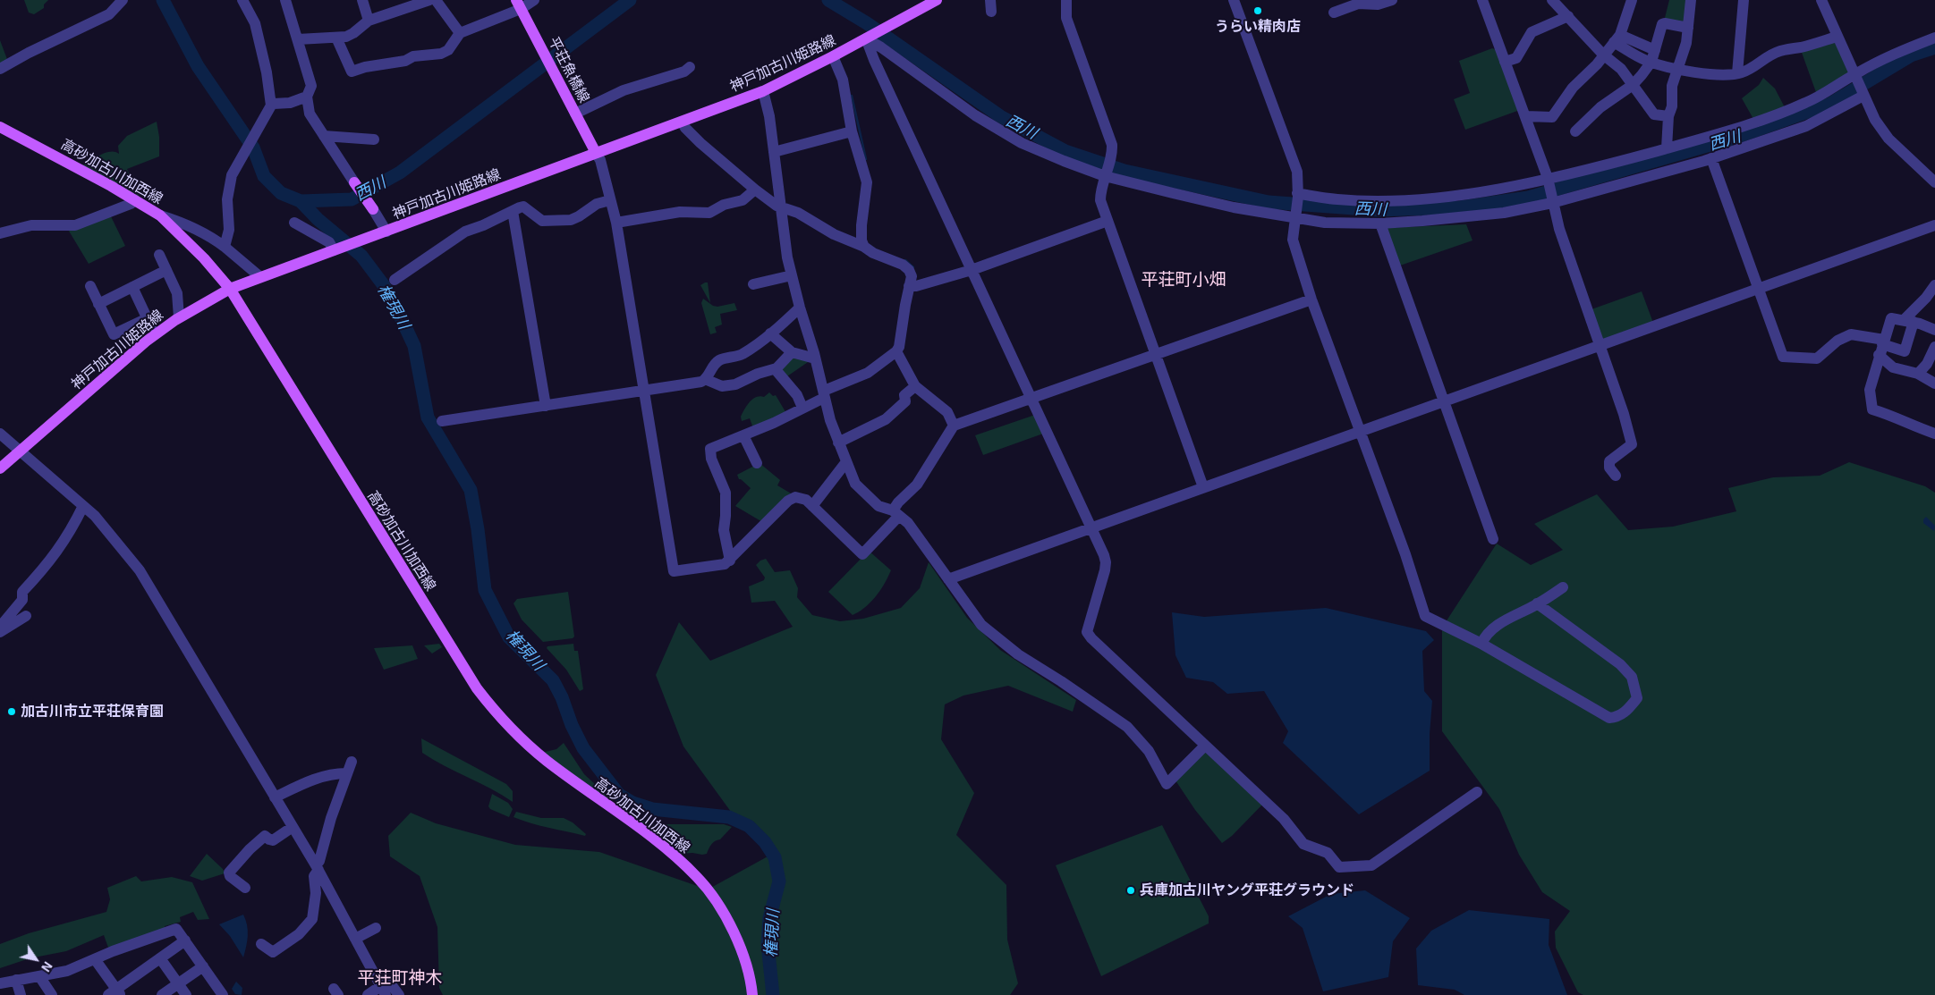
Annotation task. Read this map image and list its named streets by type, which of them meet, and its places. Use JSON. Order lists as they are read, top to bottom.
{
  "streets": {
    "main road": ["神戸加古川姫路線", "平荘魚橋線", "高砂加古川加西線"]
  },
  "crossings": [
    ["神戸加古川姫路線", "平荘魚橋線"],
    ["神戸加古川姫路線", "高砂加古川加西線"]
  ],
  "districts": ["平荘町小畑", "平荘町神木"],
  "water": ["西川", "権現川"],
  "places": ["うらい精肉店", "加古川市立平荘保育園", "兵庫加古川ヤング平荘グラウンド"],
  "north": "bottom right"
}
